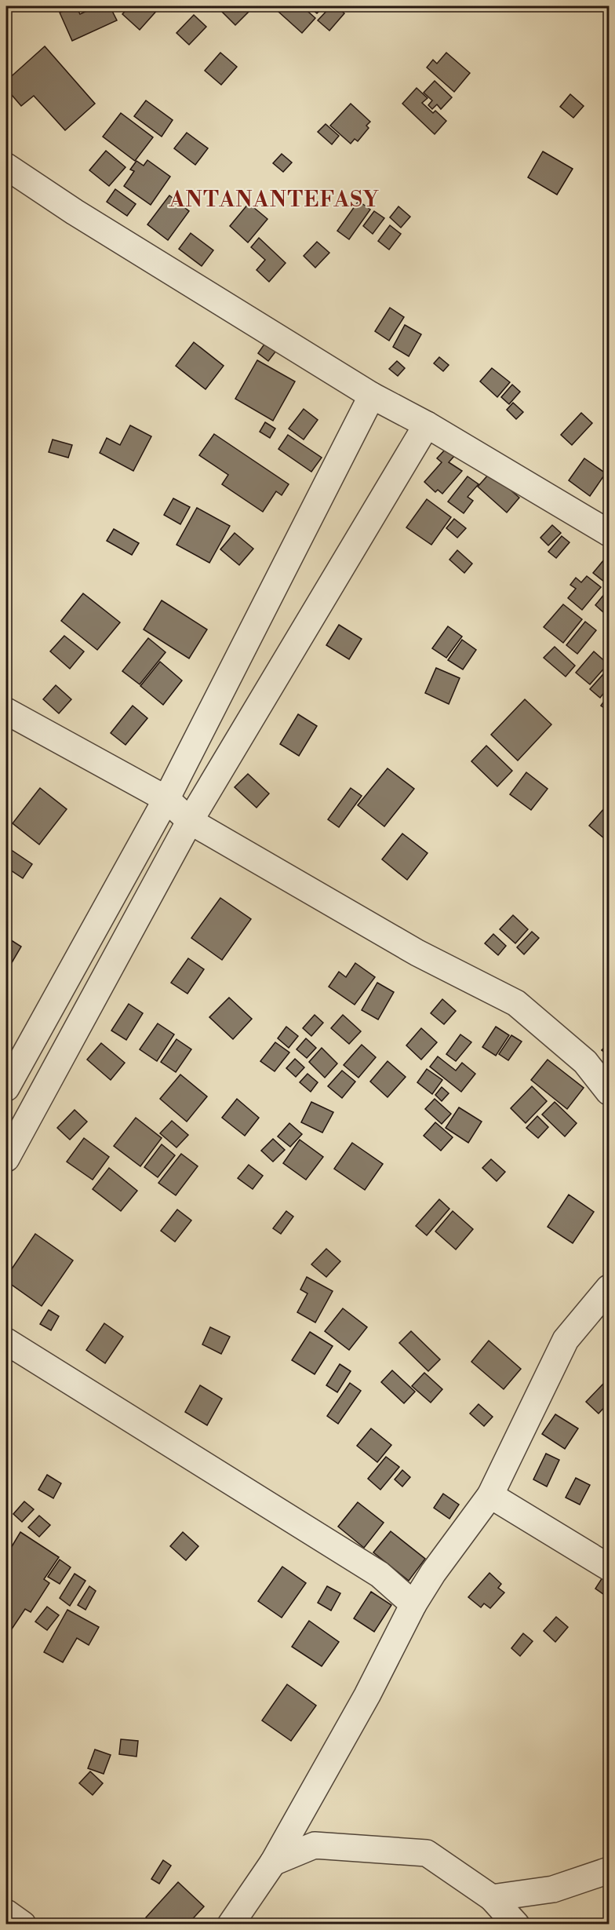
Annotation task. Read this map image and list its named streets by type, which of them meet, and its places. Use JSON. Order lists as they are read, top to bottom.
{
  "districts": ["ANTANANTEFASY"]
}
